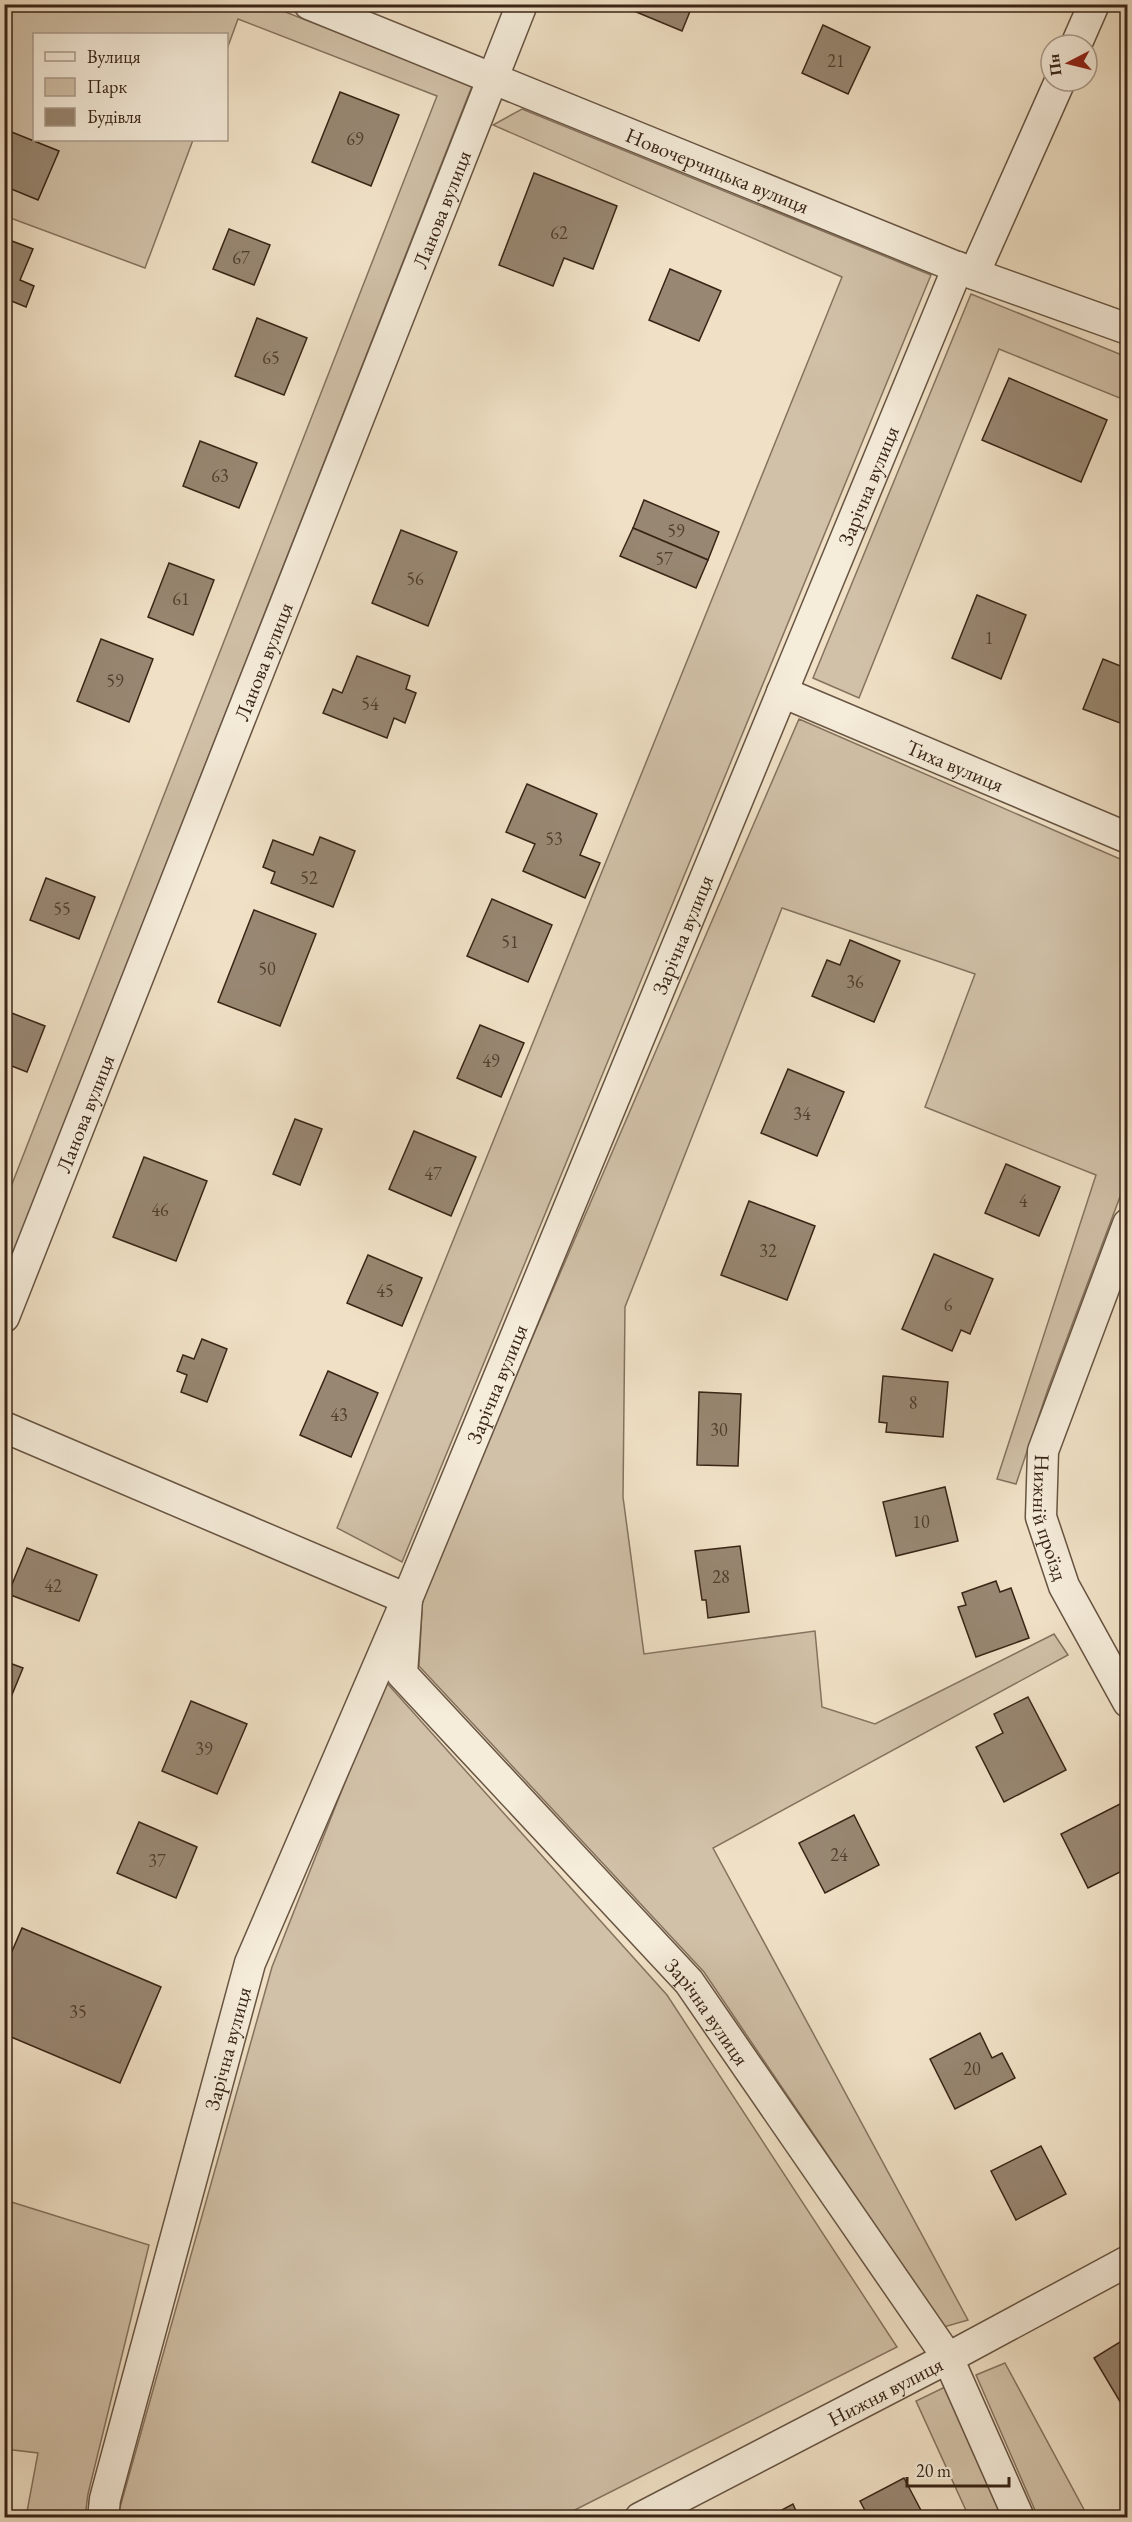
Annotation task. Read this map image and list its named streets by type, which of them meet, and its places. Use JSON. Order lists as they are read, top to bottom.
{
  "streets": {
    "street": [
      "Новочерчицька вулиця",
      "Ланова вулиця",
      "Зарічна вулиця",
      "Тиха вулиця",
      "Нижній проїзд",
      "Нижня вулиця"
    ]
  },
  "crossings": [
    ["Новочерчицька вулиця", "Ланова вулиця"],
    ["Новочерчицька вулиця", "Зарічна вулиця"],
    ["Зарічна вулиця", "Тиха вулиця"],
    ["Зарічна вулиця", "Нижня вулиця"]
  ],
  "house_numbers": [
    "21",
    "69",
    "62",
    "67",
    "65",
    "63",
    "59",
    "57",
    "56",
    "61",
    "1",
    "59",
    "54",
    "53",
    "52",
    "55",
    "51",
    "50",
    "36",
    "49",
    "34",
    "47",
    "4",
    "46",
    "32",
    "45",
    "6",
    "8",
    "43",
    "30",
    "10",
    "28",
    "42",
    "39",
    "24",
    "37",
    "35",
    "20"
  ],
  "legend": ["Вулиця", "Парк", "Будівля"],
  "scale_bar": "20 m",
  "north": "left"
}
